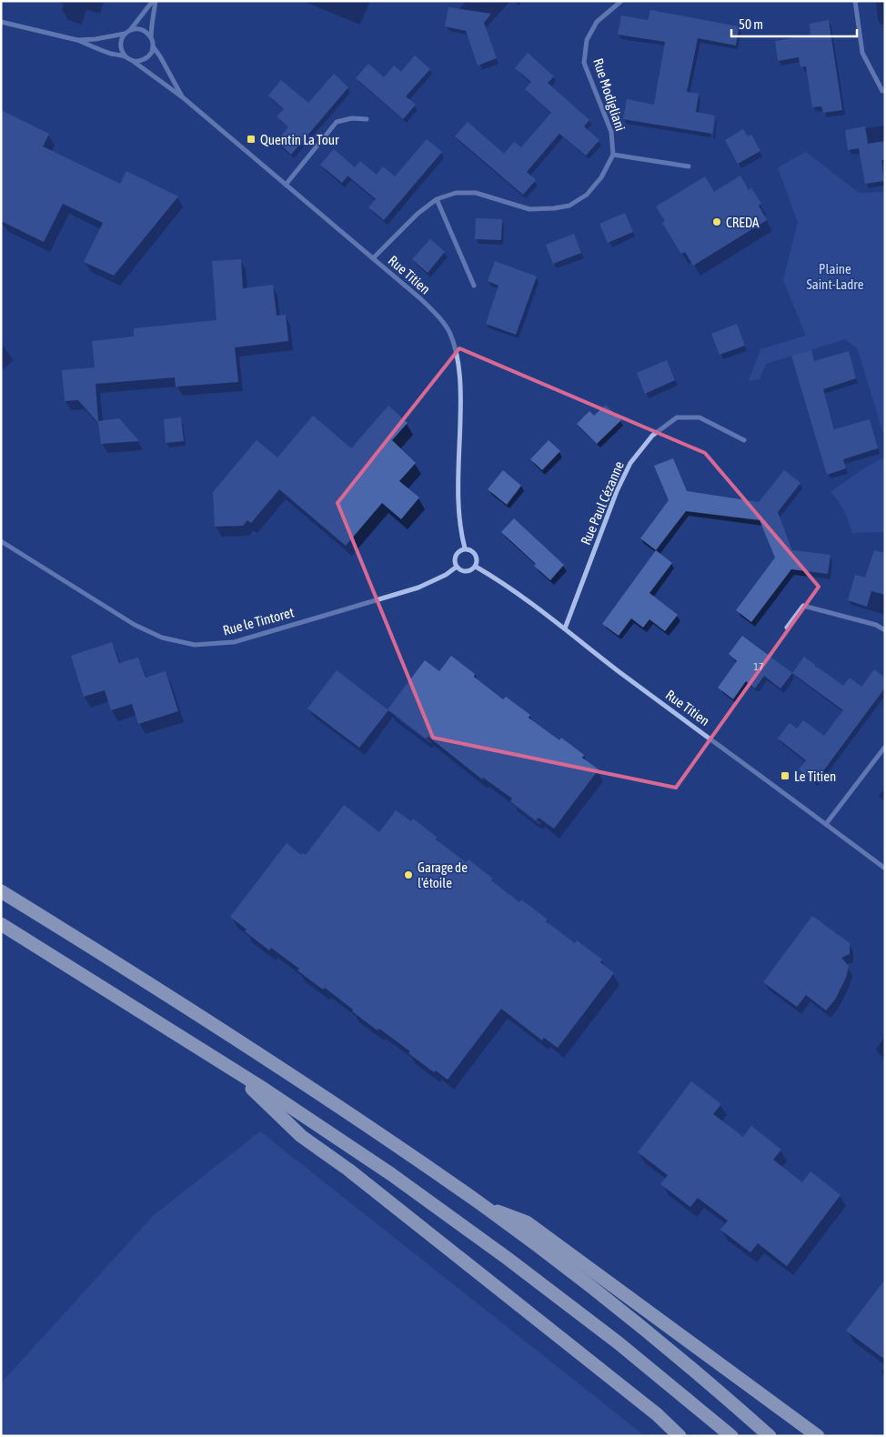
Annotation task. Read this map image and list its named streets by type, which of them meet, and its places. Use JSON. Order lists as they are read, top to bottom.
{
  "streets": {
    "street": [
      "Rue Modigliani",
      "Rue Titien",
      "Rue Paul Cézanne",
      "Rue le Tintoret"
    ]
  },
  "crossings": [
    ["Rue Titien", "Rue Paul Cézanne"],
    ["Rue Titien", "Rue le Tintoret"]
  ],
  "parks": ["Plaine Saint-Ladre"],
  "places": {
    "transit": ["Quentin La Tour", "Le Titien"],
    "other": ["CREDA", "Garage de l'étoile"]
  },
  "house_numbers": ["17"],
  "scale_bar": "50 m"
}
